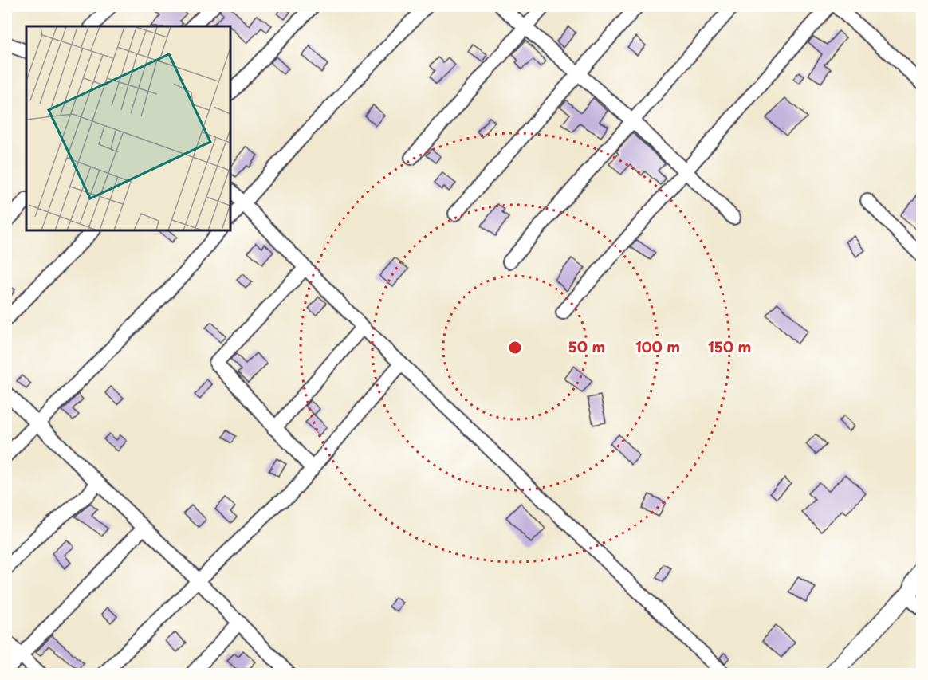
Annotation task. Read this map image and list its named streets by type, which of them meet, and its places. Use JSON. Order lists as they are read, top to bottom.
{
  "rings": ["50 m", "100 m", "150 m"]
}
